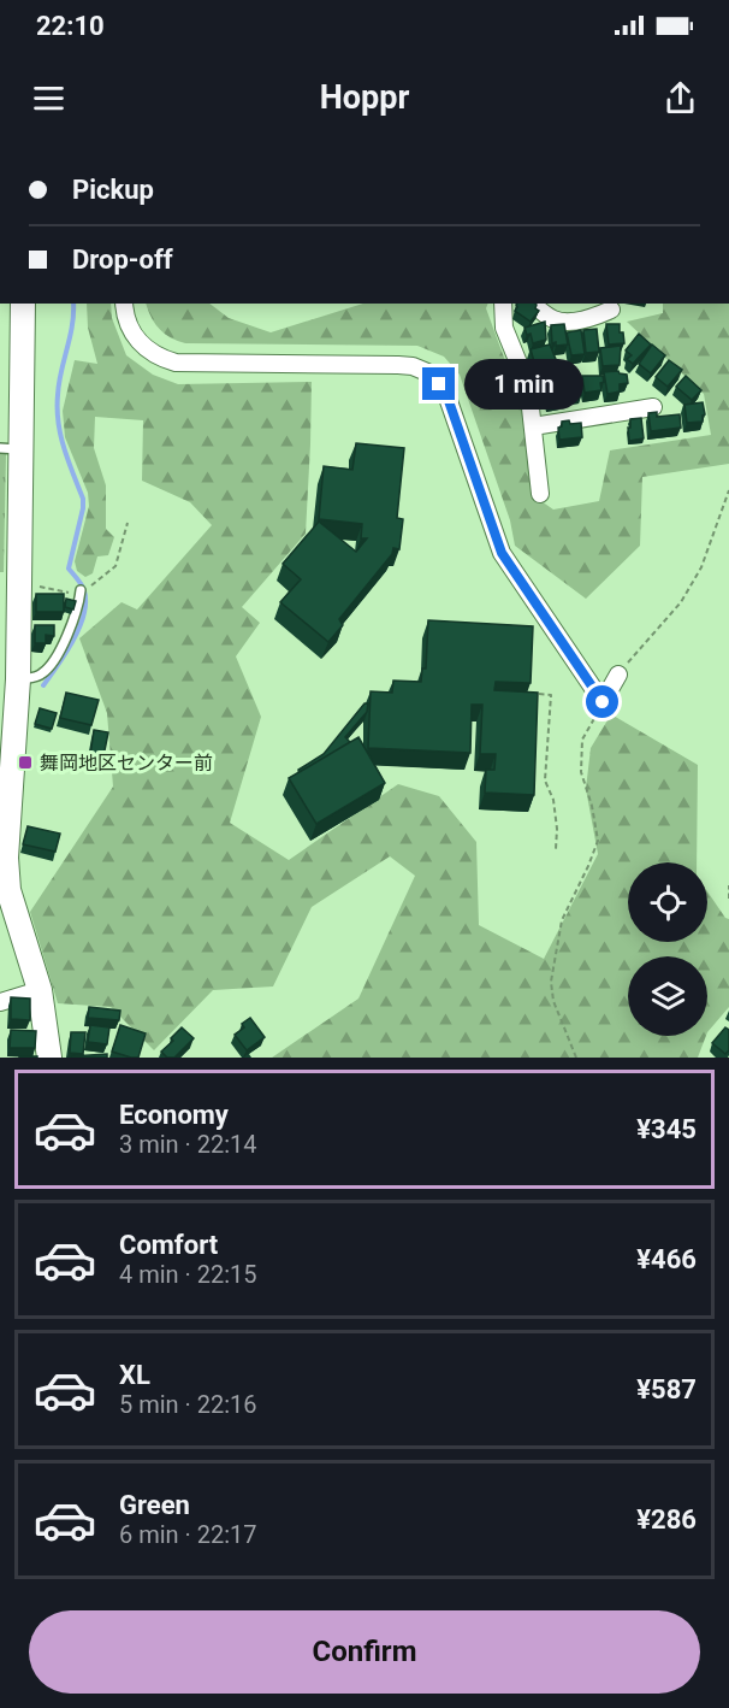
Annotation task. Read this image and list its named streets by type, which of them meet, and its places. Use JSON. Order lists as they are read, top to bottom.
{
  "places": {
    "transit": ["舞岡地区センター前"]
  },
  "page": {
    "status": "22:10",
    "header": "Hoppr",
    "banner": ["Pickup", "Drop-off"],
    "bubble": "1 min",
    "list": [
      {
        "name": "Economy",
        "note": "3 min · 22:14",
        "value": "¥345"
      },
      {
        "name": "Comfort",
        "note": "4 min · 22:15",
        "value": "¥466"
      },
      {
        "name": "XL",
        "note": "5 min · 22:16",
        "value": "¥587"
      },
      {
        "name": "Green",
        "note": "6 min · 22:17",
        "value": "¥286"
      }
    ],
    "buttons": "Confirm"
  }
}
